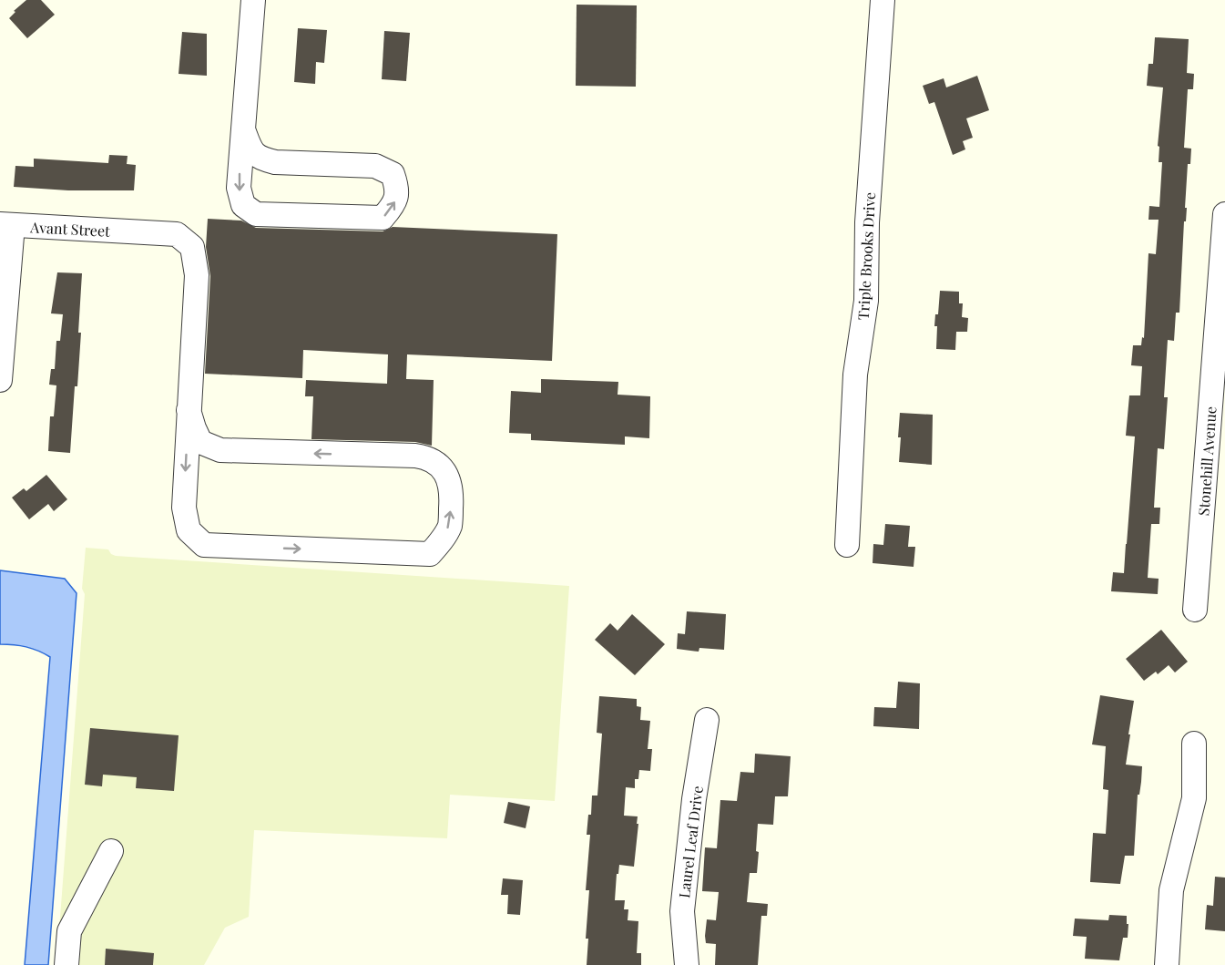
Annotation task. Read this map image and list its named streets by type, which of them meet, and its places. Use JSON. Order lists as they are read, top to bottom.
{
  "streets": {
    "street": [
      "Avant Street",
      "Triple Brooks Drive",
      "Stonehill Avenue",
      "Laurel Leaf Drive"
    ]
  }
}
